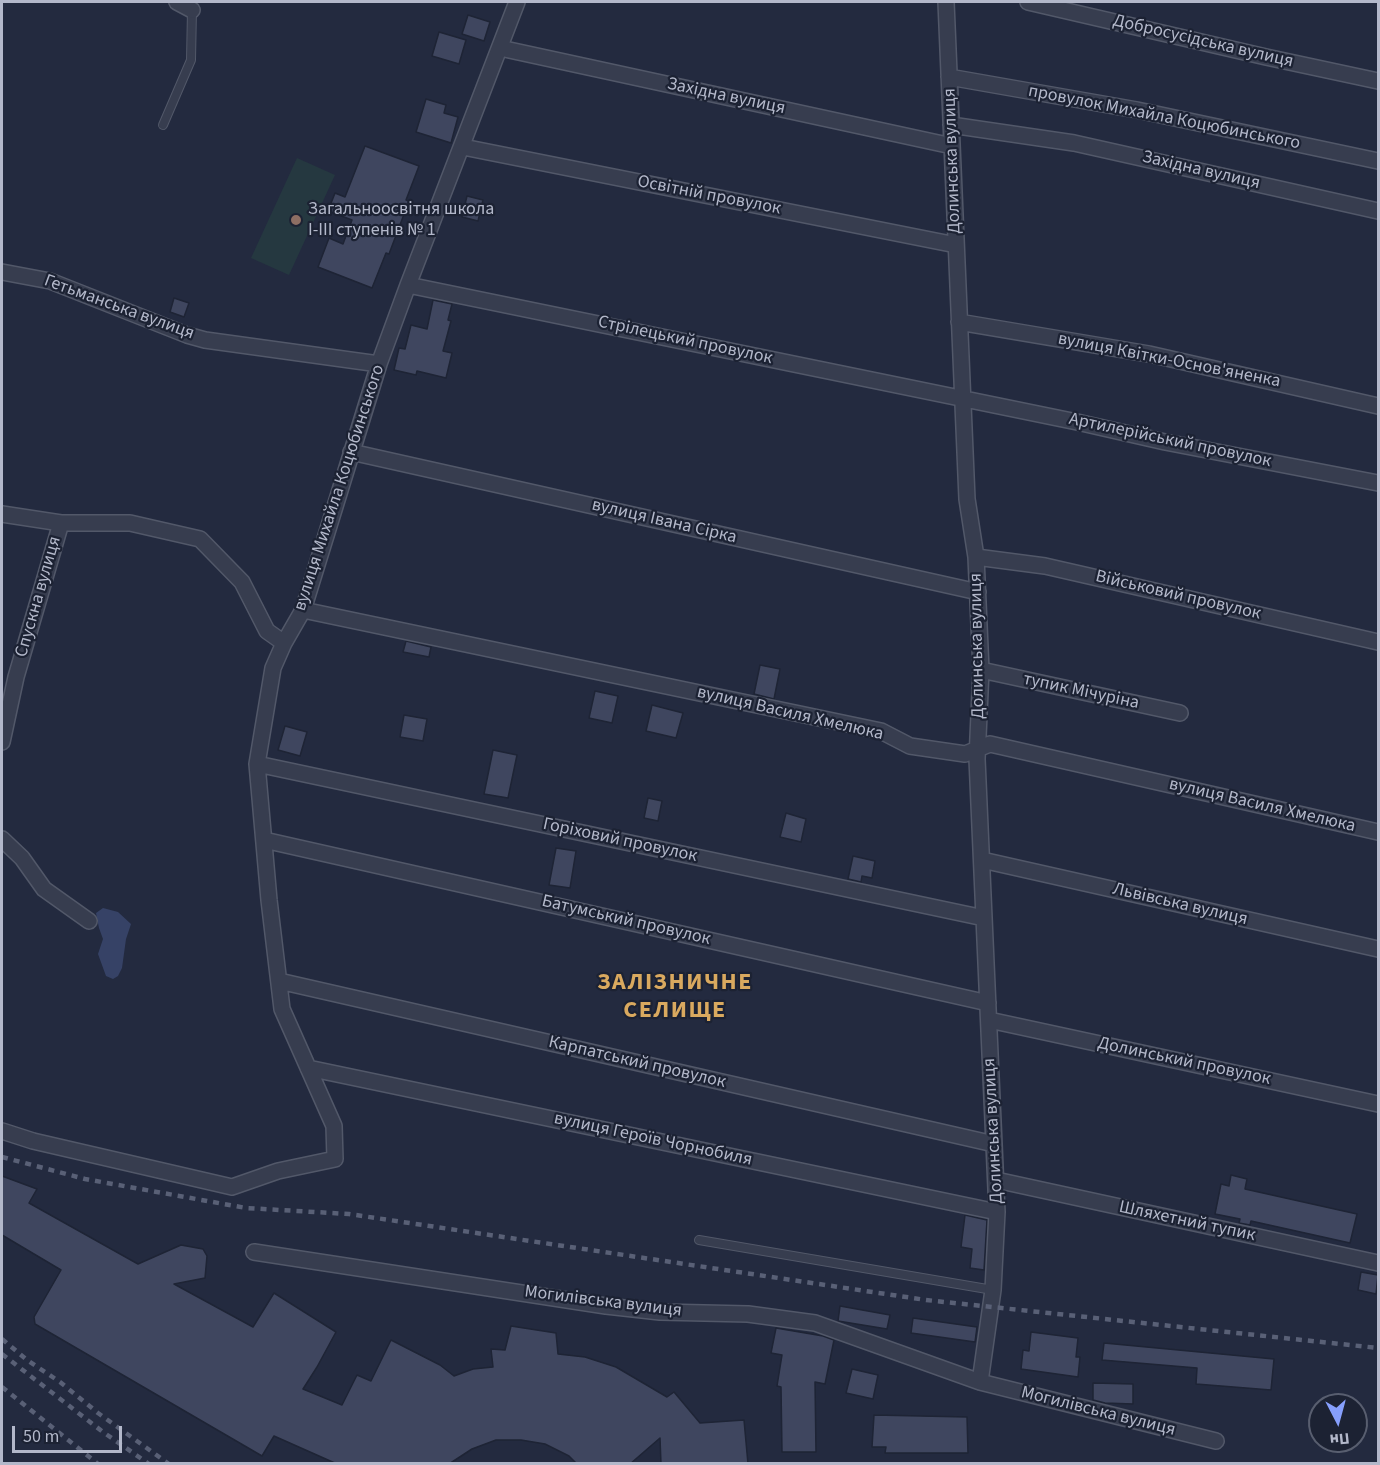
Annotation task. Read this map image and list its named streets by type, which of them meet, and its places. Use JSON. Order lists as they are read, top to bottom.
{
  "streets": {
    "street": [
      "Добросусідська вулиця",
      "Західна вулиця",
      "провулок Михайла Коцюбинського",
      "Долинська вулиця",
      "Освітній провулок",
      "Гетьманська вулиця",
      "Стрілецький провулок",
      "вулиця Квітки-Основ'яненка",
      "Артилерійський провулок",
      "вулиця Михайла Коцюбинського",
      "вулиця Івана Сірка",
      "Військовий провулок",
      "Спускна вулиця",
      "тупик Мічуріна",
      "вулиця Василя Хмелюка",
      "Горіховий провулок",
      "Львівська вулиця",
      "Батумський провулок",
      "Долинський провулок",
      "Карпатський провулок",
      "вулиця Героїв Чорнобиля",
      "Шляхетний тупик",
      "Могилівська вулиця"
    ]
  },
  "crossings": [
    ["Західна вулиця", "Долинська вулиця"],
    ["Західна вулиця", "вулиця Михайла Коцюбинського"],
    ["провулок Михайла Коцюбинського", "Долинська вулиця"],
    ["Долинська вулиця", "Освітній провулок"],
    ["Долинська вулиця", "Стрілецький провулок"],
    ["Долинська вулиця", "вулиця Квітки-Основ'яненка"],
    ["Долинська вулиця", "Артилерійський провулок"],
    ["Долинська вулиця", "вулиця Івана Сірка"],
    ["Долинська вулиця", "Військовий провулок"],
    ["Долинська вулиця", "тупик Мічуріна"],
    ["Долинська вулиця", "вулиця Василя Хмелюка"],
    ["Долинська вулиця", "Горіховий провулок"],
    ["Долинська вулиця", "Львівська вулиця"],
    ["Долинська вулиця", "Батумський провулок"],
    ["Долинська вулиця", "Долинський провулок"],
    ["Долинська вулиця", "Карпатський провулок"],
    ["Долинська вулиця", "вулиця Героїв Чорнобиля"],
    ["Долинська вулиця", "Шляхетний тупик"],
    ["Долинська вулиця", "Могилівська вулиця"],
    ["Освітній провулок", "вулиця Михайла Коцюбинського"],
    ["Гетьманська вулиця", "вулиця Михайла Коцюбинського"],
    ["Стрілецький провулок", "Артилерійський провулок"],
    ["Стрілецький провулок", "вулиця Михайла Коцюбинського"],
    ["вулиця Михайла Коцюбинського", "вулиця Івана Сірка"],
    ["вулиця Михайла Коцюбинського", "вулиця Василя Хмелюка"],
    ["вулиця Михайла Коцюбинського", "Горіховий провулок"],
    ["вулиця Михайла Коцюбинського", "Батумський провулок"],
    ["вулиця Михайла Коцюбинського", "Карпатський провулок"],
    ["вулиця Михайла Коцюбинського", "вулиця Героїв Чорнобиля"]
  ],
  "districts": ["ЗАЛІЗНИЧНЕ СЕЛИЩЕ"],
  "places": ["Загальноосвітня школа І-ІІІ ступенів № 1"],
  "scale_bar": "50 m",
  "north": "bottom"
}
